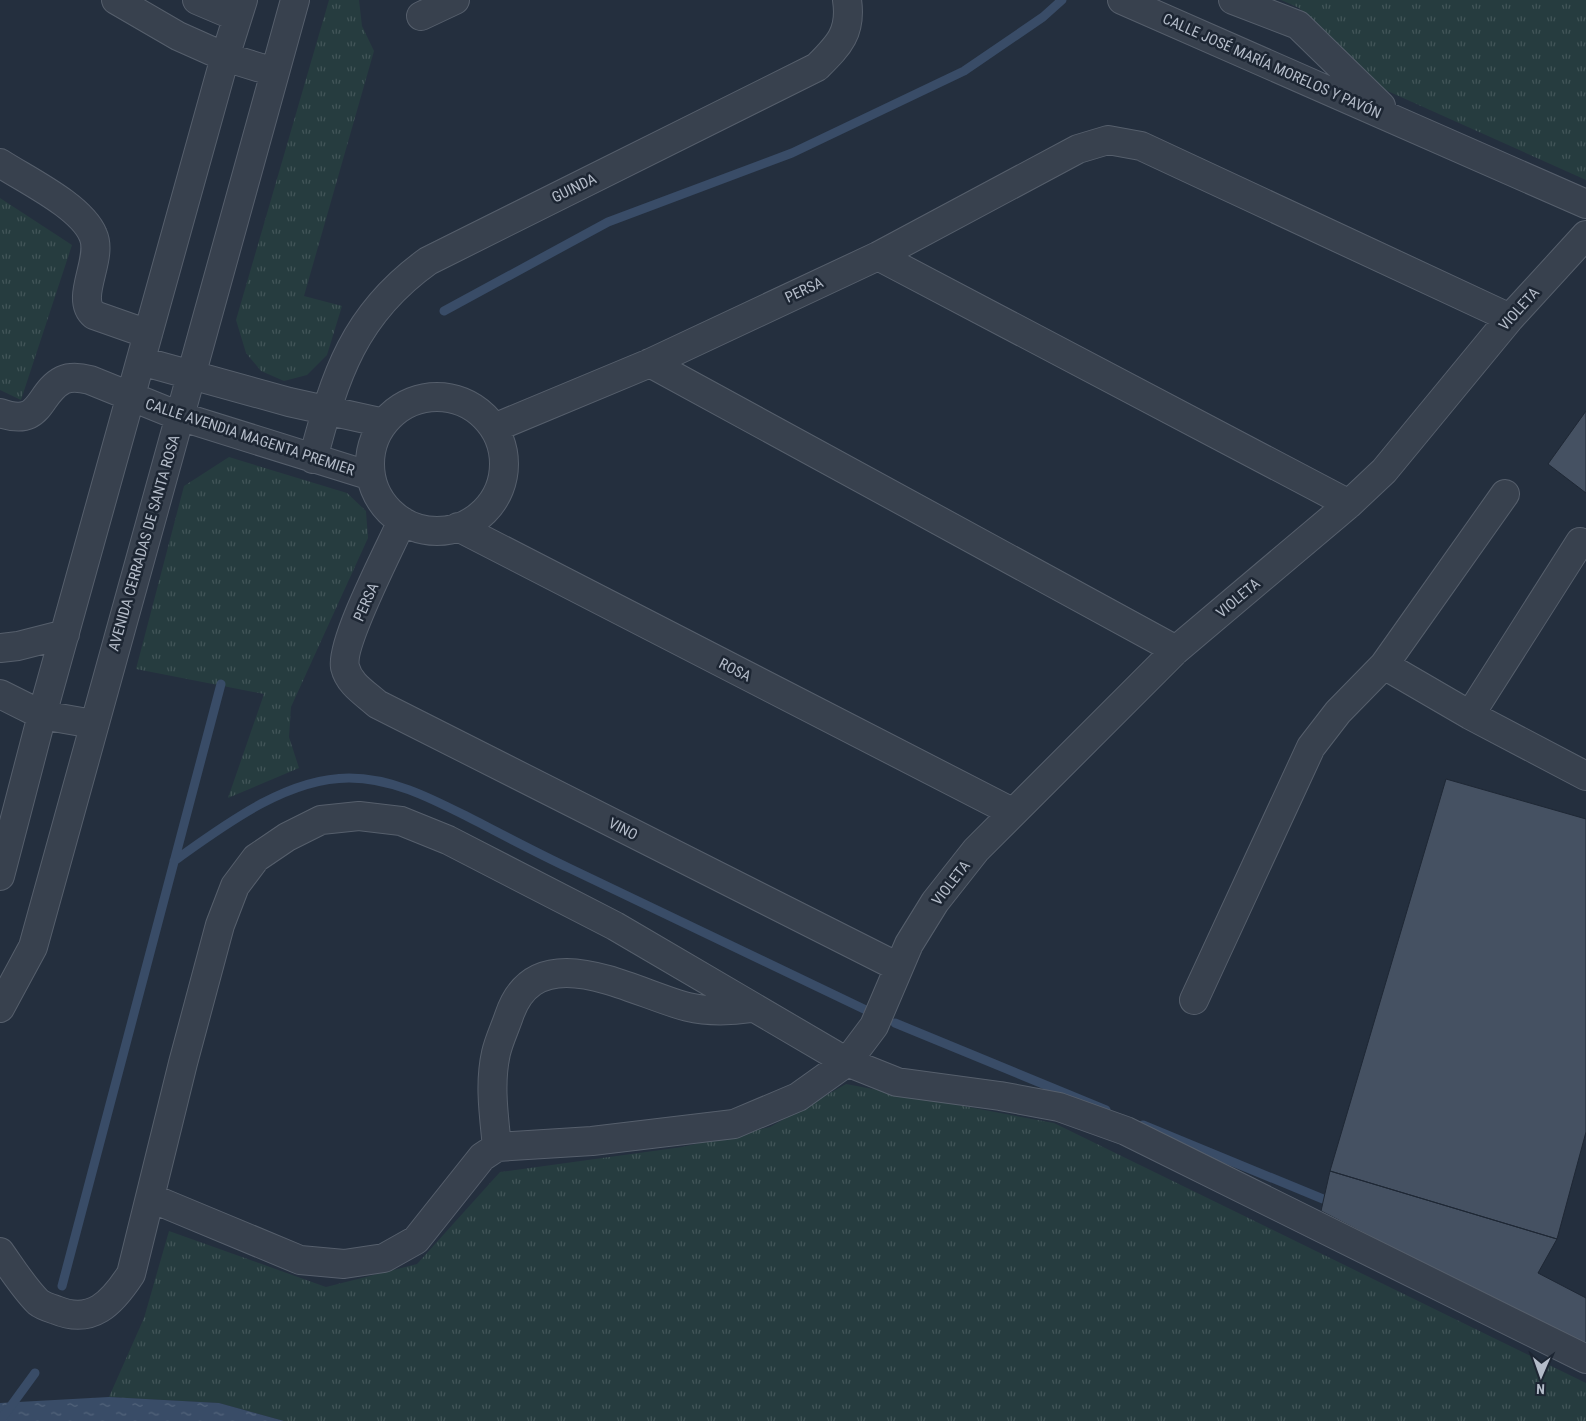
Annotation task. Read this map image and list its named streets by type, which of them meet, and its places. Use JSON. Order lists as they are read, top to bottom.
{
  "streets": {
    "street": [
      "CALLE JOSÉ MARÍA MORELOS Y PAVÓN",
      "GUINDA",
      "PERSA",
      "VIOLETA",
      "CALLE AVENDIA MAGENTA PREMIER",
      "AVENIDA CERRADAS DE SANTA ROSA",
      "ROSA",
      "VINO"
    ]
  },
  "crossings": [
    ["GUINDA", "CALLE AVENDIA MAGENTA PREMIER"],
    ["PERSA", "VIOLETA"],
    ["PERSA", "CALLE AVENDIA MAGENTA PREMIER"],
    ["PERSA", "ROSA"],
    ["PERSA", "VINO"],
    ["VIOLETA", "ROSA"],
    ["VIOLETA", "VINO"],
    ["CALLE AVENDIA MAGENTA PREMIER", "AVENIDA CERRADAS DE SANTA ROSA"],
    ["CALLE AVENDIA MAGENTA PREMIER", "ROSA"]
  ],
  "north": "bottom"
}
